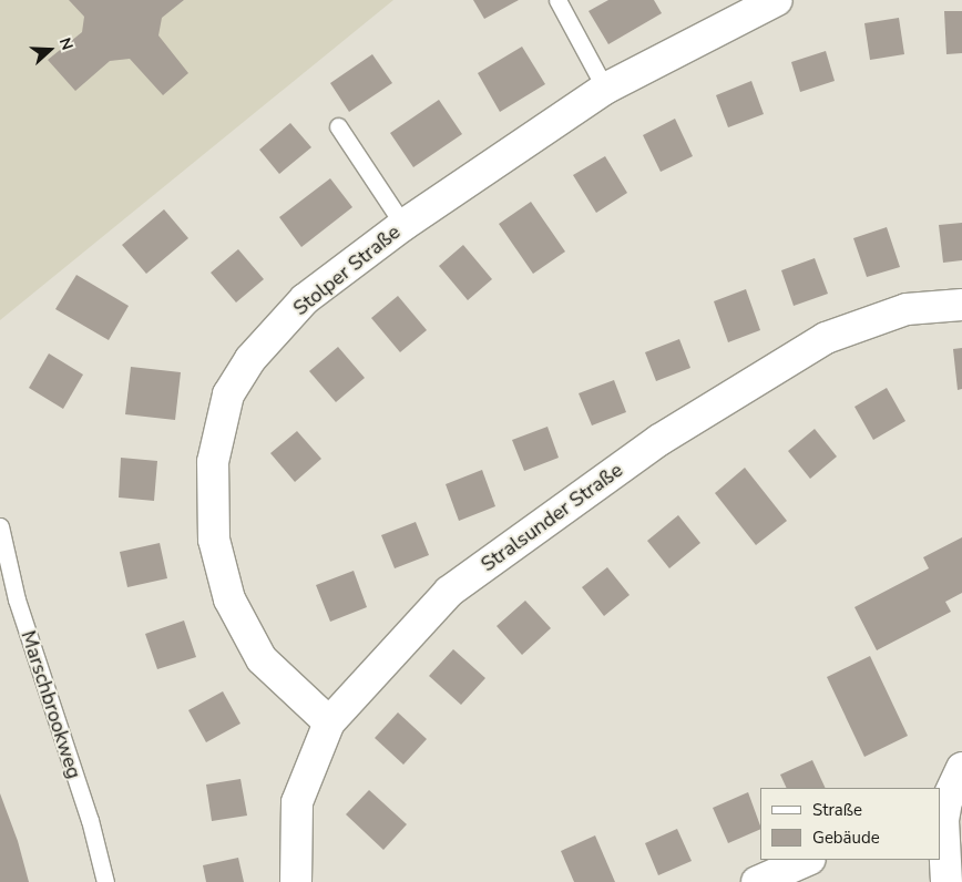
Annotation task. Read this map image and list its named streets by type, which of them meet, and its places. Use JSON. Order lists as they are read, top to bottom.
{
  "streets": {
    "street": ["Stolper Straße", "Stralsunder Straße"],
    "lane": ["Marschbrookweg"]
  },
  "crossings": [
    ["Stolper Straße", "Stralsunder Straße"]
  ],
  "legend": ["Straße", "Gebäude"],
  "north": "right"
}
